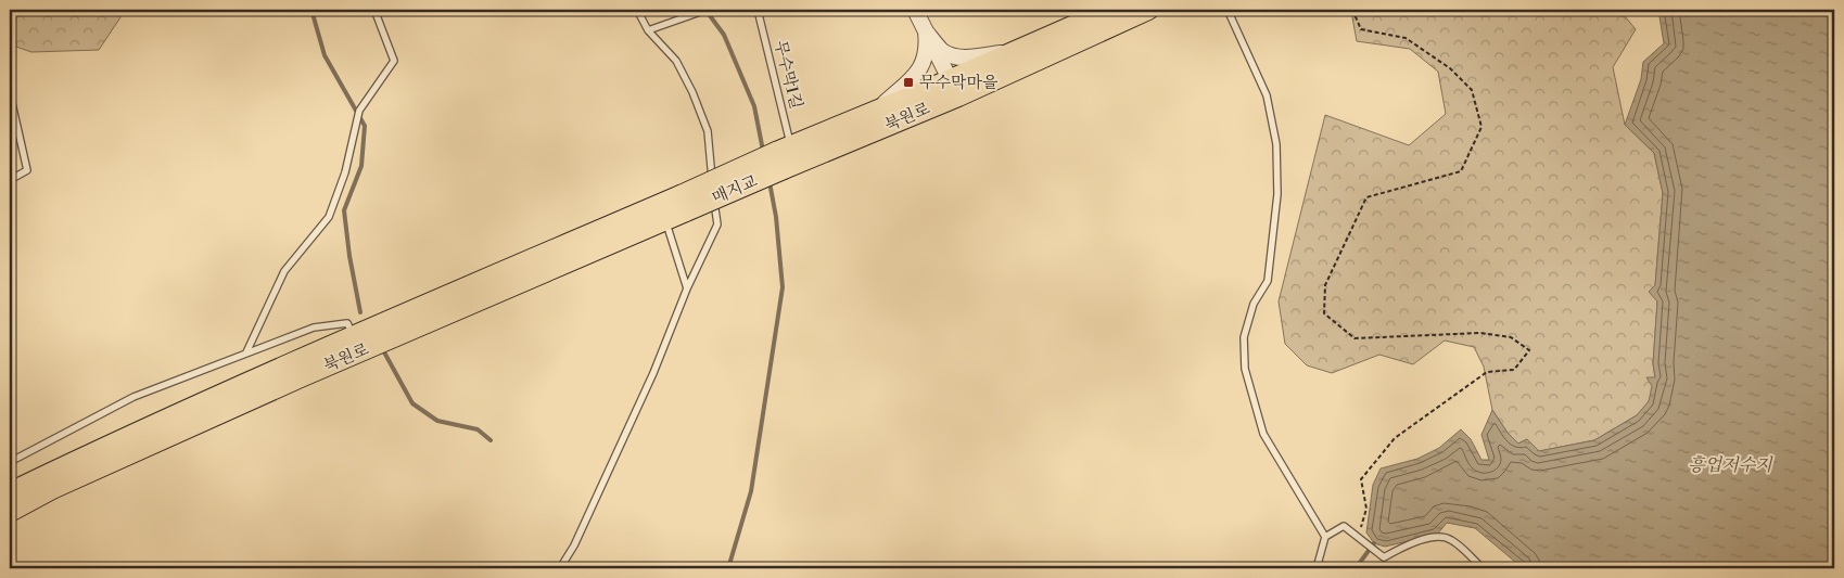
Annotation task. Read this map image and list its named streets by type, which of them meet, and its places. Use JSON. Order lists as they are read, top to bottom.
{
  "streets": {
    "main road": ["북원로", "매지교"],
    "lane": ["무수막1길"]
  },
  "crossings": [
    ["무수막1길", "북원로"],
    ["무수막1길", "매지교"],
    ["북원로", "매지교"]
  ],
  "water": ["흥업저수지"],
  "places": {
    "transit": ["무수막마을"]
  }
}
